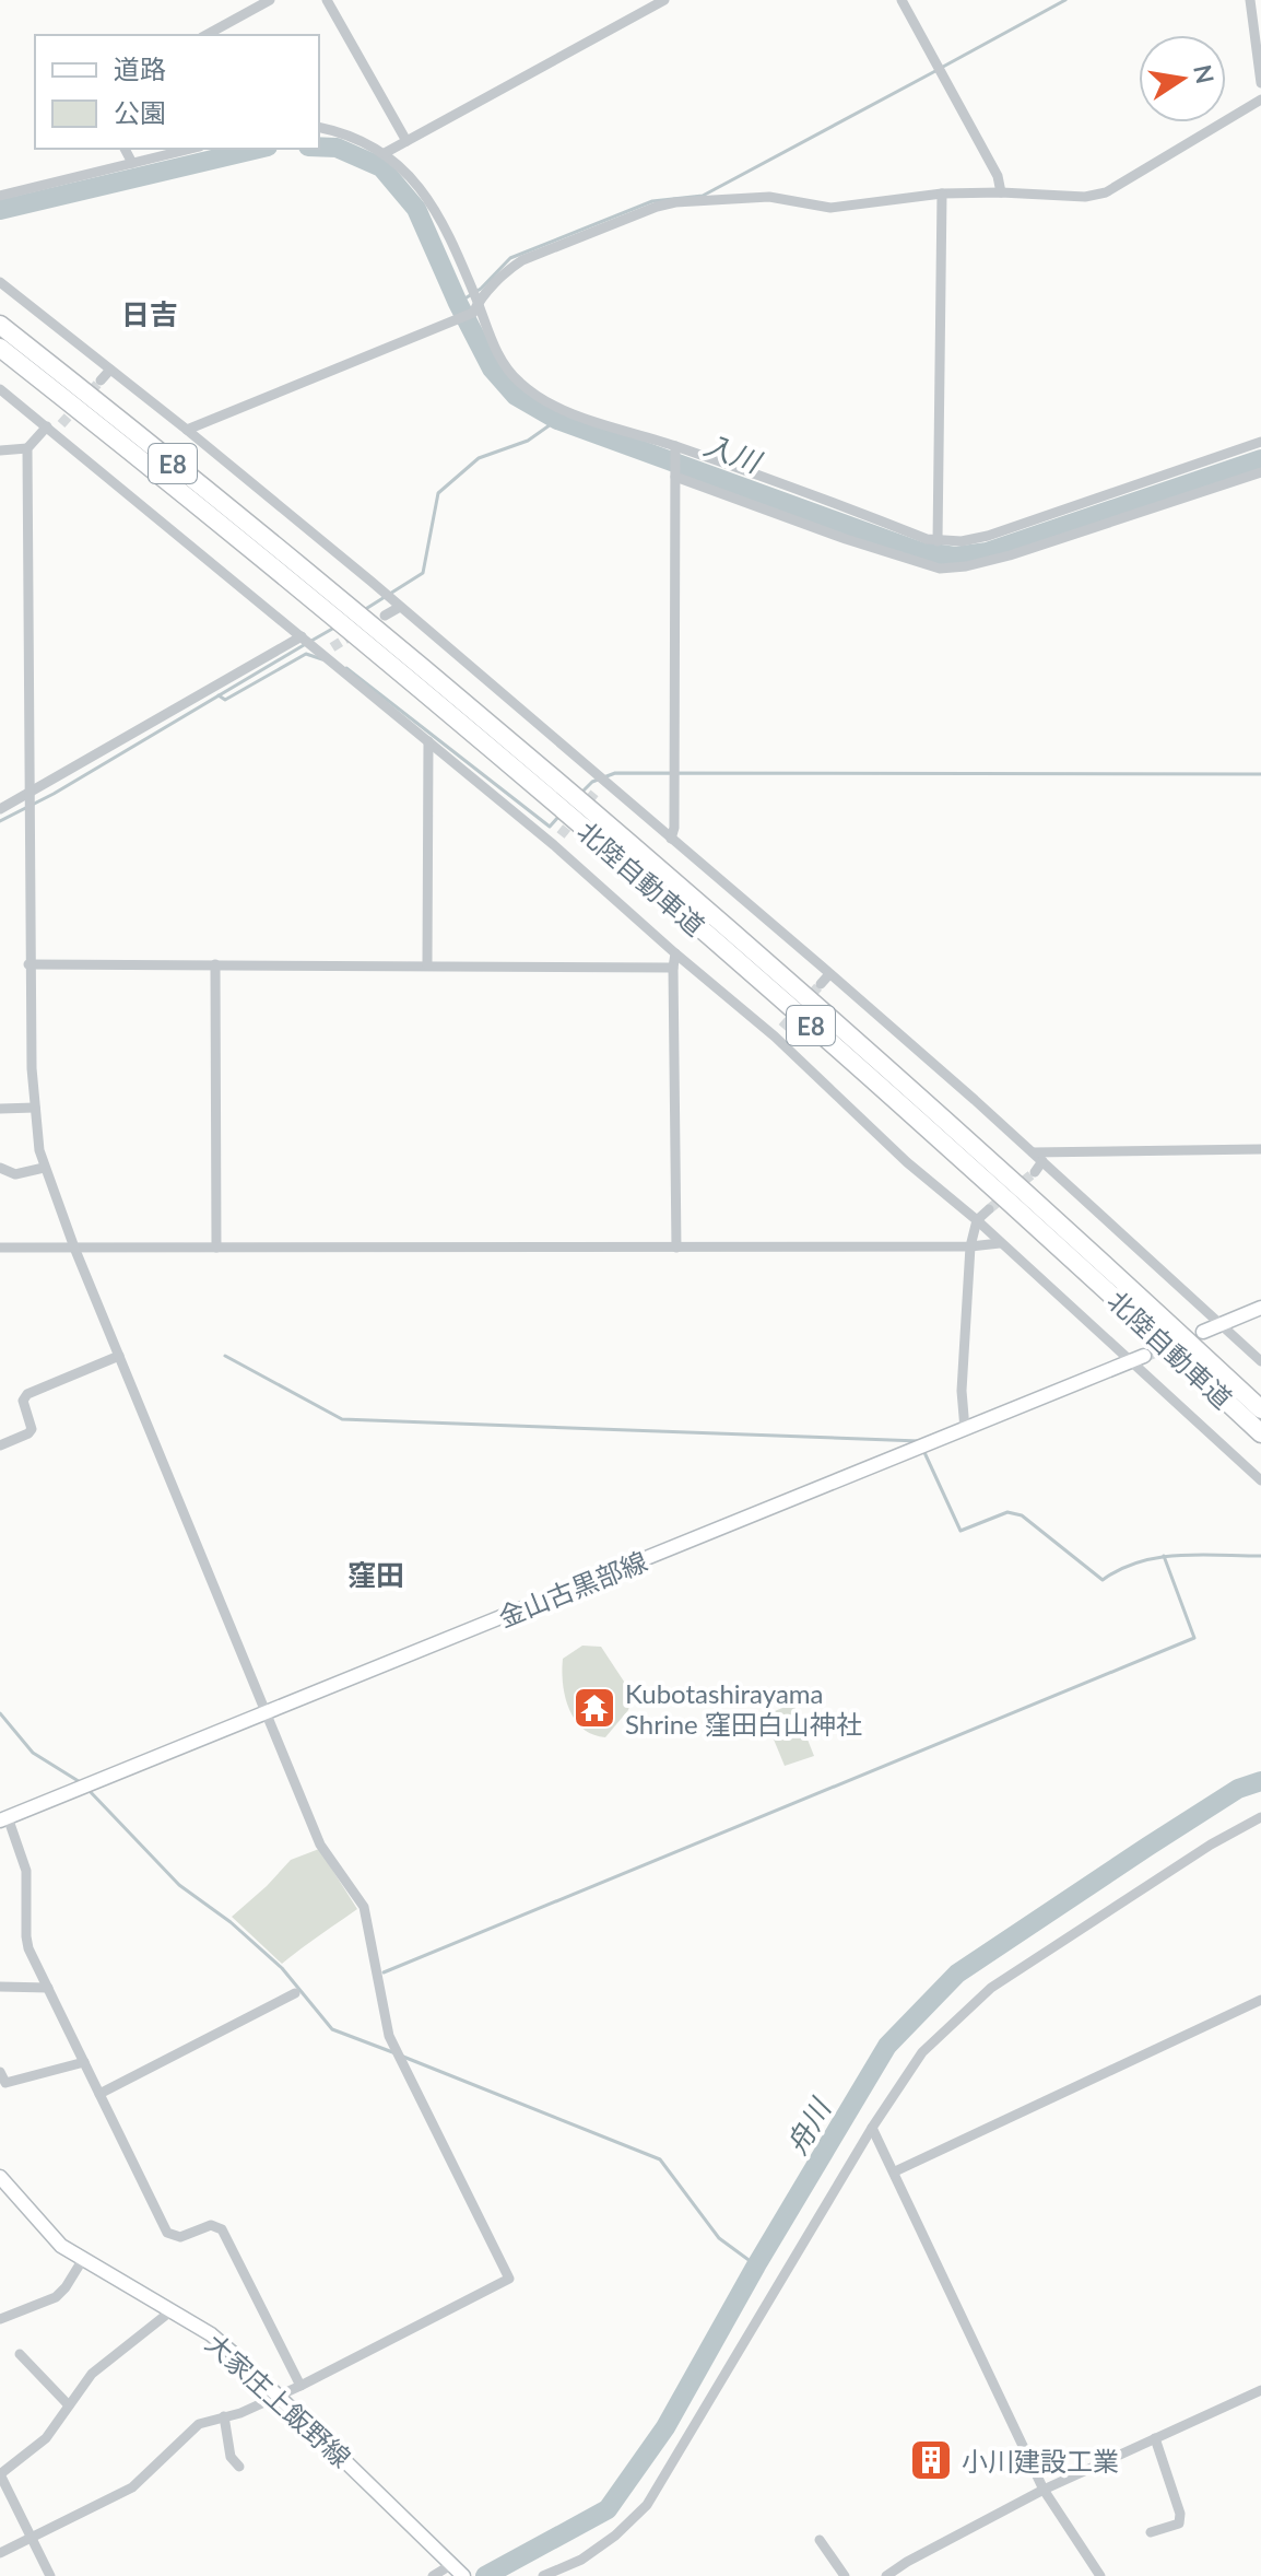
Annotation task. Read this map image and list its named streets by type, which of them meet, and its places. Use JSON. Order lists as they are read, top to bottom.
{
  "streets": {
    "highway": ["E8", "北陸自動車道"],
    "main road": ["金山古黒部線", "大家庄上飯野線"]
  },
  "districts": ["日吉", "窪田"],
  "water": ["入川", "舟川"],
  "places": {
    "temple": ["Kubotashirayama Shrine 窪田白山神社"],
    "building": ["小川建設工業"]
  },
  "legend": ["道路", "公園"],
  "north": "right"
}
